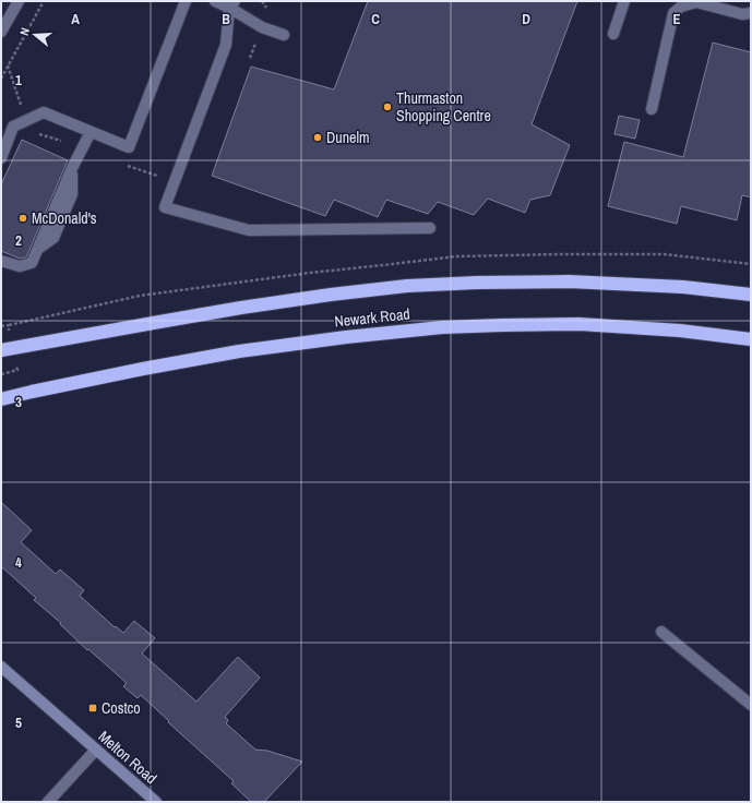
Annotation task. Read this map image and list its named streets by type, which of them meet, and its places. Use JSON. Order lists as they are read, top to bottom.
{
  "streets": {
    "highway": ["Newark Road"],
    "street": ["Melton Road"]
  },
  "places": {
    "other": ["Thurmaston Shopping Centre", "Dunelm", "McDonald's"],
    "transit": ["Costco"]
  },
  "north": "left",
  "grid": {
    "columns": [
      "A",
      "B",
      "C",
      "D",
      "E"
    ],
    "rows": [
      "1",
      "2",
      "3",
      "4",
      "5"
    ]
  }
}
